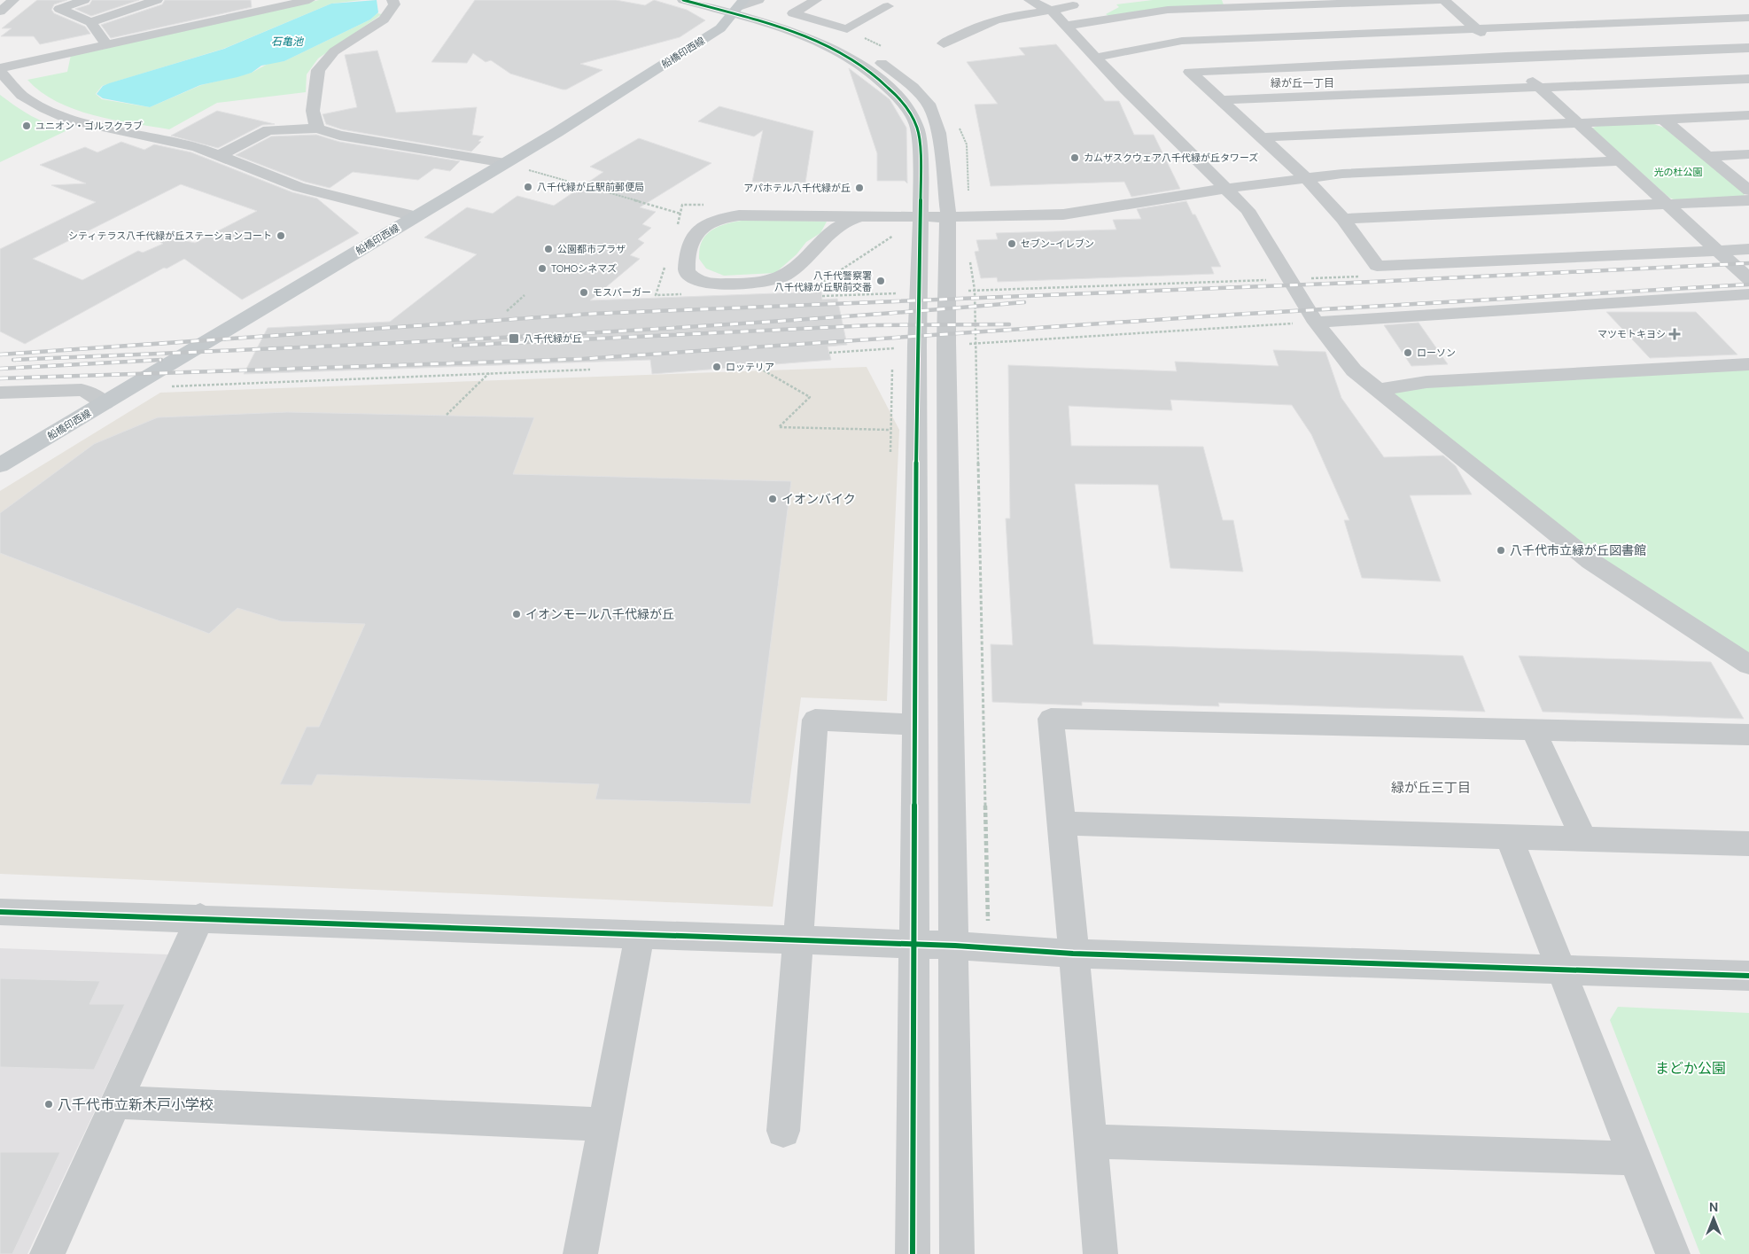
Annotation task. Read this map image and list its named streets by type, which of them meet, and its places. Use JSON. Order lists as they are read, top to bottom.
{
  "streets": {
    "main road": ["船橋印西線"]
  },
  "districts": ["緑が丘一丁目", "緑が丘三丁目"],
  "water": ["石亀池"],
  "parks": ["光の杜公園", "まどか公園"],
  "places": {
    "other": [
      "ユニオン・ゴルフクラブ",
      "カムザスクウェア八千代緑が丘タワーズ",
      "八千代緑が丘駅前郵便局",
      "アパホテル八千代緑が丘",
      "シティテラス八千代緑が丘ステーションコート",
      "セブン-イレブン",
      "公園都市プラザ",
      "TOHOシネマズ",
      "八千代警察署 八千代緑が丘駅前交番",
      "モスバーガー",
      "ローソン",
      "ロッテリア",
      "イオンバイク",
      "八千代市立緑が丘図書館",
      "イオンモール八千代緑が丘",
      "八千代市立新木戸小学校"
    ],
    "health": ["マツモトキヨシ"],
    "transit": ["八千代緑が丘"]
  },
  "north": "top"
}
